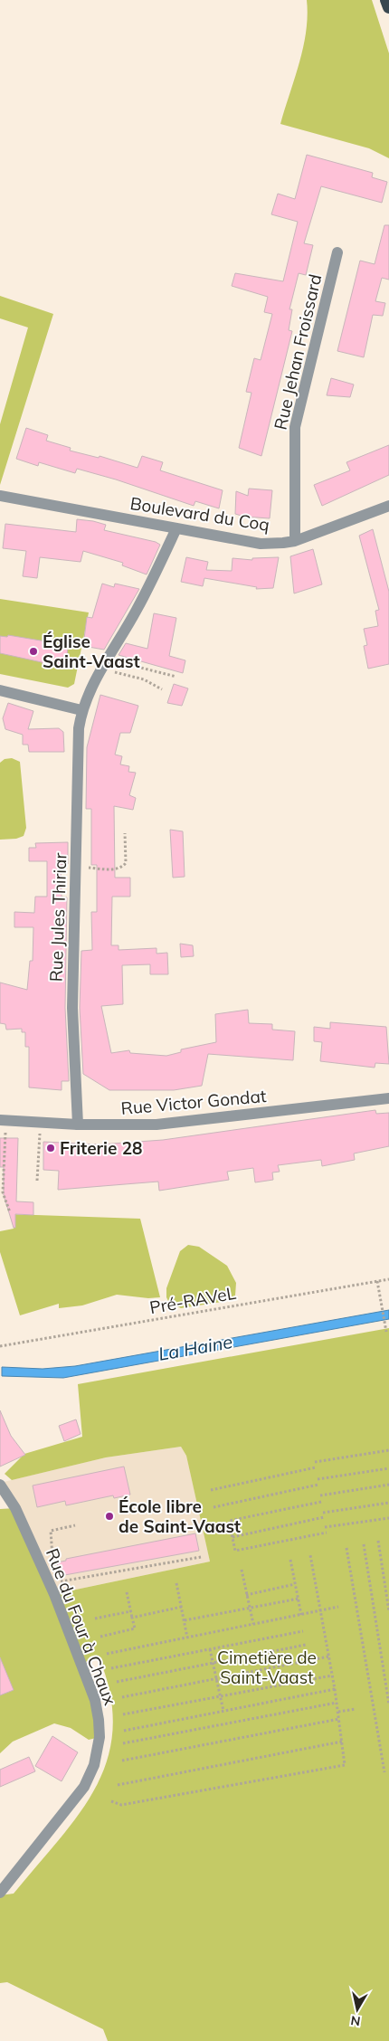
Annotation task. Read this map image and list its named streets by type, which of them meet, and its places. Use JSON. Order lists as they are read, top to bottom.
{
  "streets": {
    "street": [
      "Rue Jehan Froissard",
      "Boulevard du Coq",
      "Rue Jules Thiriar",
      "Rue Victor Gondat",
      "Rue du Four à Chaux"
    ],
    "path": ["Pré-RAVeL"]
  },
  "crossings": [
    ["Rue Jehan Froissard", "Boulevard du Coq"],
    ["Boulevard du Coq", "Rue Jules Thiriar"],
    ["Rue Jules Thiriar", "Rue Victor Gondat"]
  ],
  "water": ["La Haine"],
  "parks": ["Cimetière de Saint-Vaast"],
  "places": ["Église Saint-Vaast", "Friterie 28", "École libre de Saint-Vaast"],
  "north": "bottom"
}
